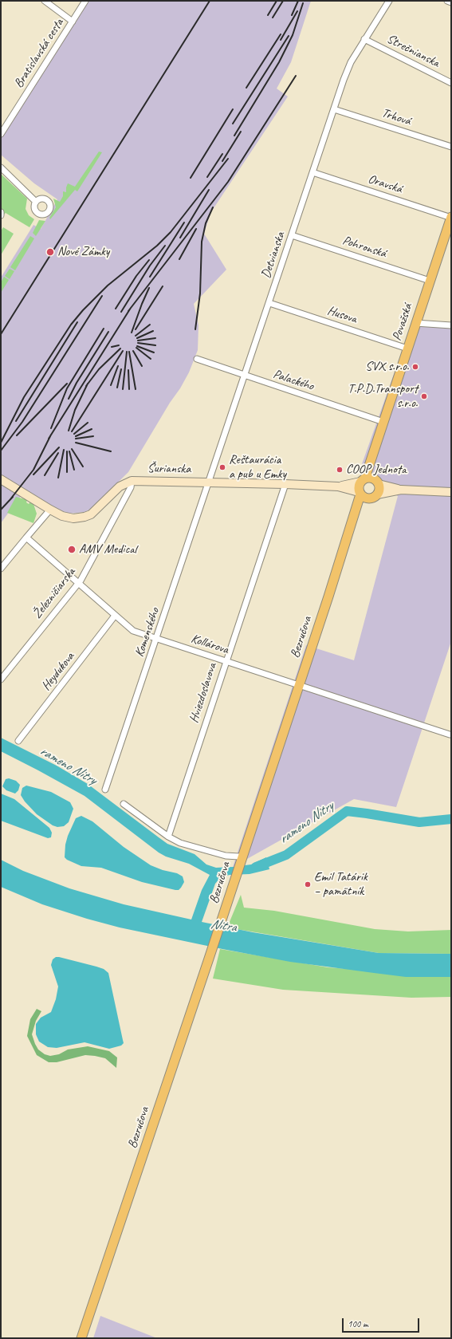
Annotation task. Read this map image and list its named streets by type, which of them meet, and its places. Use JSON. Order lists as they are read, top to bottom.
{
  "streets": {
    "main road": ["Považská", "Bezručova"],
    "street": [
      "Strečnianska",
      "Bratislavská cesta",
      "Trhová",
      "Oravská",
      "Pohronská",
      "Detvianska",
      "Husova",
      "Palackého",
      "Šurianska",
      "Železničiarska",
      "Komenského",
      "Kollárova",
      "Heydukova",
      "Hviezdoslavova"
    ]
  },
  "crossings": [
    ["Strečnianska", "Detvianska"],
    ["Trhová", "Detvianska"],
    ["Oravská", "Detvianska"],
    ["Oravská", "Považská"],
    ["Pohronská", "Detvianska"],
    ["Pohronská", "Považská"],
    ["Detvianska", "Husova"],
    ["Detvianska", "Palackého"],
    ["Detvianska", "Šurianska"],
    ["Detvianska", "Komenského"],
    ["Husova", "Považská"],
    ["Považská", "Palackého"],
    ["Považská", "Šurianska"],
    ["Považská", "Bezručova"],
    ["Šurianska", "Železničiarska"],
    ["Šurianska", "Komenského"],
    ["Šurianska", "Bezručova"],
    ["Šurianska", "Hviezdoslavova"],
    ["Železničiarska", "Kollárova"],
    ["Komenského", "Kollárova"],
    ["Bezručova", "Kollárova"],
    ["Kollárova", "Heydukova"],
    ["Kollárova", "Hviezdoslavova"]
  ],
  "water": ["rameno Nitry", "Nitra"],
  "places": [
    "Nové Zámky",
    "SVX s.r.o.",
    "T.P.D.Transport s.r.o.",
    "Reštaurácia a pub u Emky",
    "COOP Jednota",
    "AMV Medical",
    "Emil Tatárik – pamätník"
  ],
  "scale_bar": "100 m"
}
